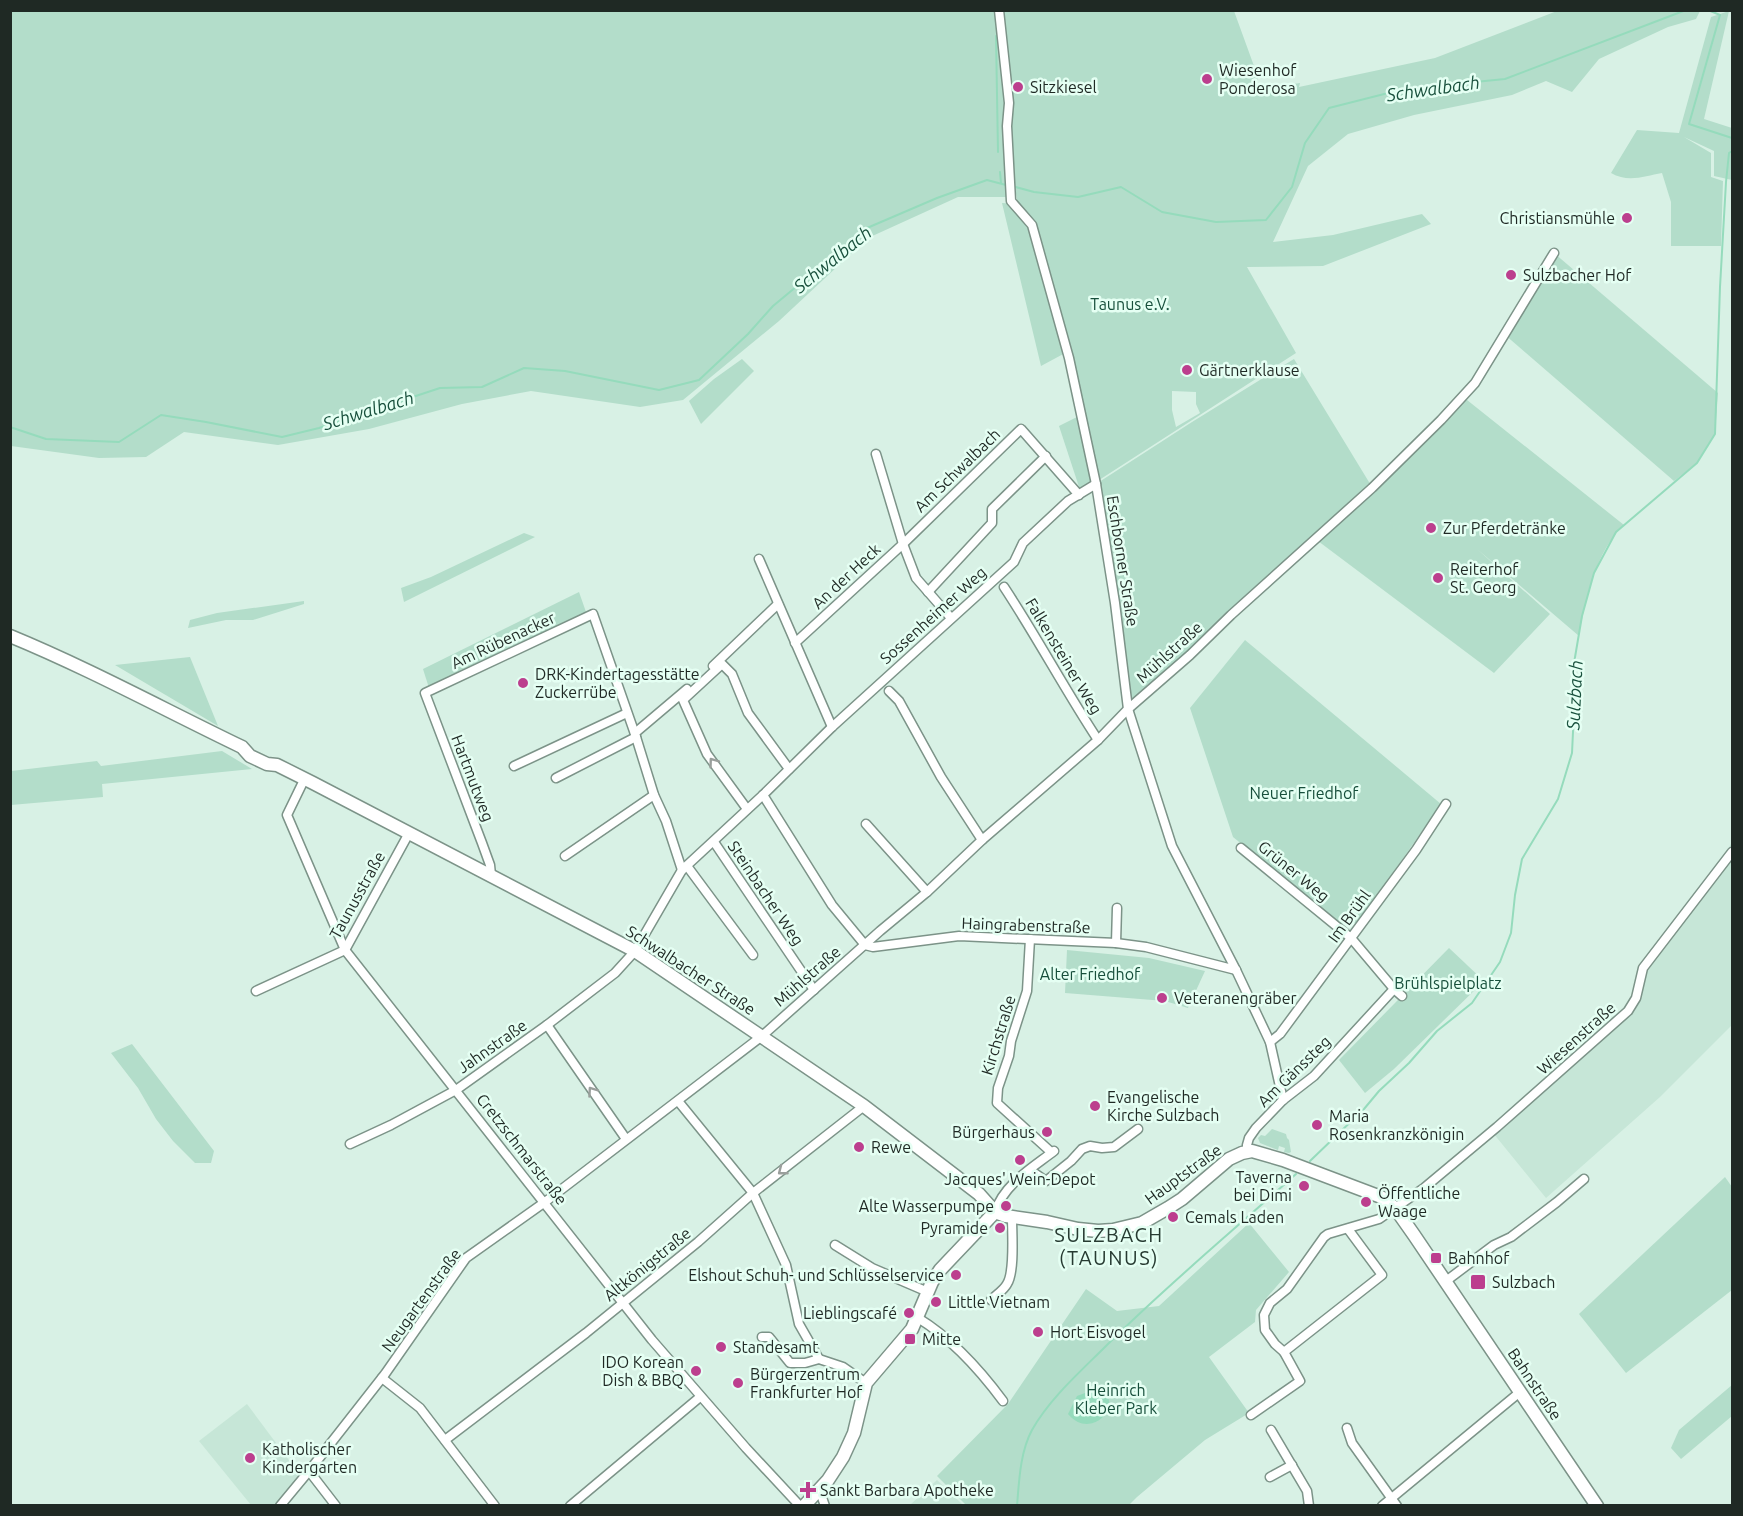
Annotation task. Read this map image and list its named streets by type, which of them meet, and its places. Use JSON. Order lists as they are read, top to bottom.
{
  "streets": {
    "street": [
      "Am Schwalbach",
      "Eschborner Straße",
      "An der Heck",
      "Sossenheimer Weg",
      "Am Rübenacker",
      "Mühlstraße",
      "Falkensteiner Weg",
      "Hartmutweg",
      "Grüner Weg",
      "Steinbacher Weg",
      "Taunusstraße",
      "Im Brühl",
      "Haingrabenstraße",
      "Schwalbacher Straße",
      "Kirchstraße",
      "Wiesenstraße",
      "Jahnstraße",
      "Am Gänssteg",
      "Cretzschmarstraße",
      "Hauptstraße",
      "Altkönigstraße",
      "Neugartenstraße",
      "Bahnstraße"
    ]
  },
  "crossings": [
    ["Am Schwalbach", "An der Heck"],
    ["Am Schwalbach", "Sossenheimer Weg"],
    ["Eschborner Straße", "Sossenheimer Weg"],
    ["Eschborner Straße", "Mühlstraße"],
    ["Eschborner Straße", "Im Brühl"],
    ["Eschborner Straße", "Haingrabenstraße"],
    ["Eschborner Straße", "Am Gänssteg"],
    ["An der Heck", "Sossenheimer Weg"],
    ["Sossenheimer Weg", "Steinbacher Weg"],
    ["Sossenheimer Weg", "Schwalbacher Straße"],
    ["Sossenheimer Weg", "Jahnstraße"],
    ["Am Rübenacker", "Hartmutweg"],
    ["Mühlstraße", "Falkensteiner Weg"],
    ["Mühlstraße", "Steinbacher Weg"],
    ["Mühlstraße", "Haingrabenstraße"],
    ["Mühlstraße", "Schwalbacher Straße"],
    ["Mühlstraße", "Neugartenstraße"],
    ["Hartmutweg", "Schwalbacher Straße"],
    ["Grüner Weg", "Im Brühl"],
    ["Grüner Weg", "Am Gänssteg"],
    ["Taunusstraße", "Schwalbacher Straße"],
    ["Taunusstraße", "Cretzschmarstraße"],
    ["Haingrabenstraße", "Kirchstraße"],
    ["Schwalbacher Straße", "Jahnstraße"],
    ["Schwalbacher Straße", "Cretzschmarstraße"],
    ["Schwalbacher Straße", "Hauptstraße"],
    ["Schwalbacher Straße", "Altkönigstraße"],
    ["Schwalbacher Straße", "Neugartenstraße"],
    ["Wiesenstraße", "Bahnstraße"],
    ["Jahnstraße", "Cretzschmarstraße"],
    ["Am Gänssteg", "Hauptstraße"],
    ["Am Gänssteg", "Bahnstraße"],
    ["Cretzschmarstraße", "Altkönigstraße"],
    ["Cretzschmarstraße", "Neugartenstraße"],
    ["Hauptstraße", "Bahnstraße"]
  ],
  "districts": ["SULZBACH (TAUNUS)"],
  "water": ["Schwalbach", "Sulzbach"],
  "parks": [
    "Taunus e.V.",
    "Neuer Friedhof",
    "Alter Friedhof",
    "Brühlspielplatz",
    "Heinrich Kleber Park"
  ],
  "places": {
    "other": [
      "Wiesenhof Ponderosa",
      "Sitzkiesel",
      "Christiansmühle",
      "Sulzbacher Hof",
      "Gärtnerklause",
      "Zur Pferdetränke",
      "Reiterhof St. Georg",
      "DRK-Kindertagesstätte Zuckerrübe",
      "Veteranengräber",
      "Evangelische Kirche Sulzbach",
      "Maria Rosenkranzkönigin",
      "Bürgerhaus",
      "Rewe",
      "Jacques' Wein-Depot",
      "Taverna bei Dimi",
      "Öffentliche Waage",
      "Alte Wasserpumpe",
      "Cemals Laden",
      "Pyramide",
      "Elshout Schuh- und Schlüsselservice",
      "Little Vietnam",
      "Lieblingscafé",
      "Hort Eisvogel",
      "Standesamt",
      "IDO Korean Dish & BBQ",
      "Bürgerzentrum Frankfurter Hof",
      "Katholischer Kindergarten"
    ],
    "transit": ["Bahnhof", "Sulzbach", "Mitte"],
    "health": ["Sankt Barbara Apotheke"]
  }
}
